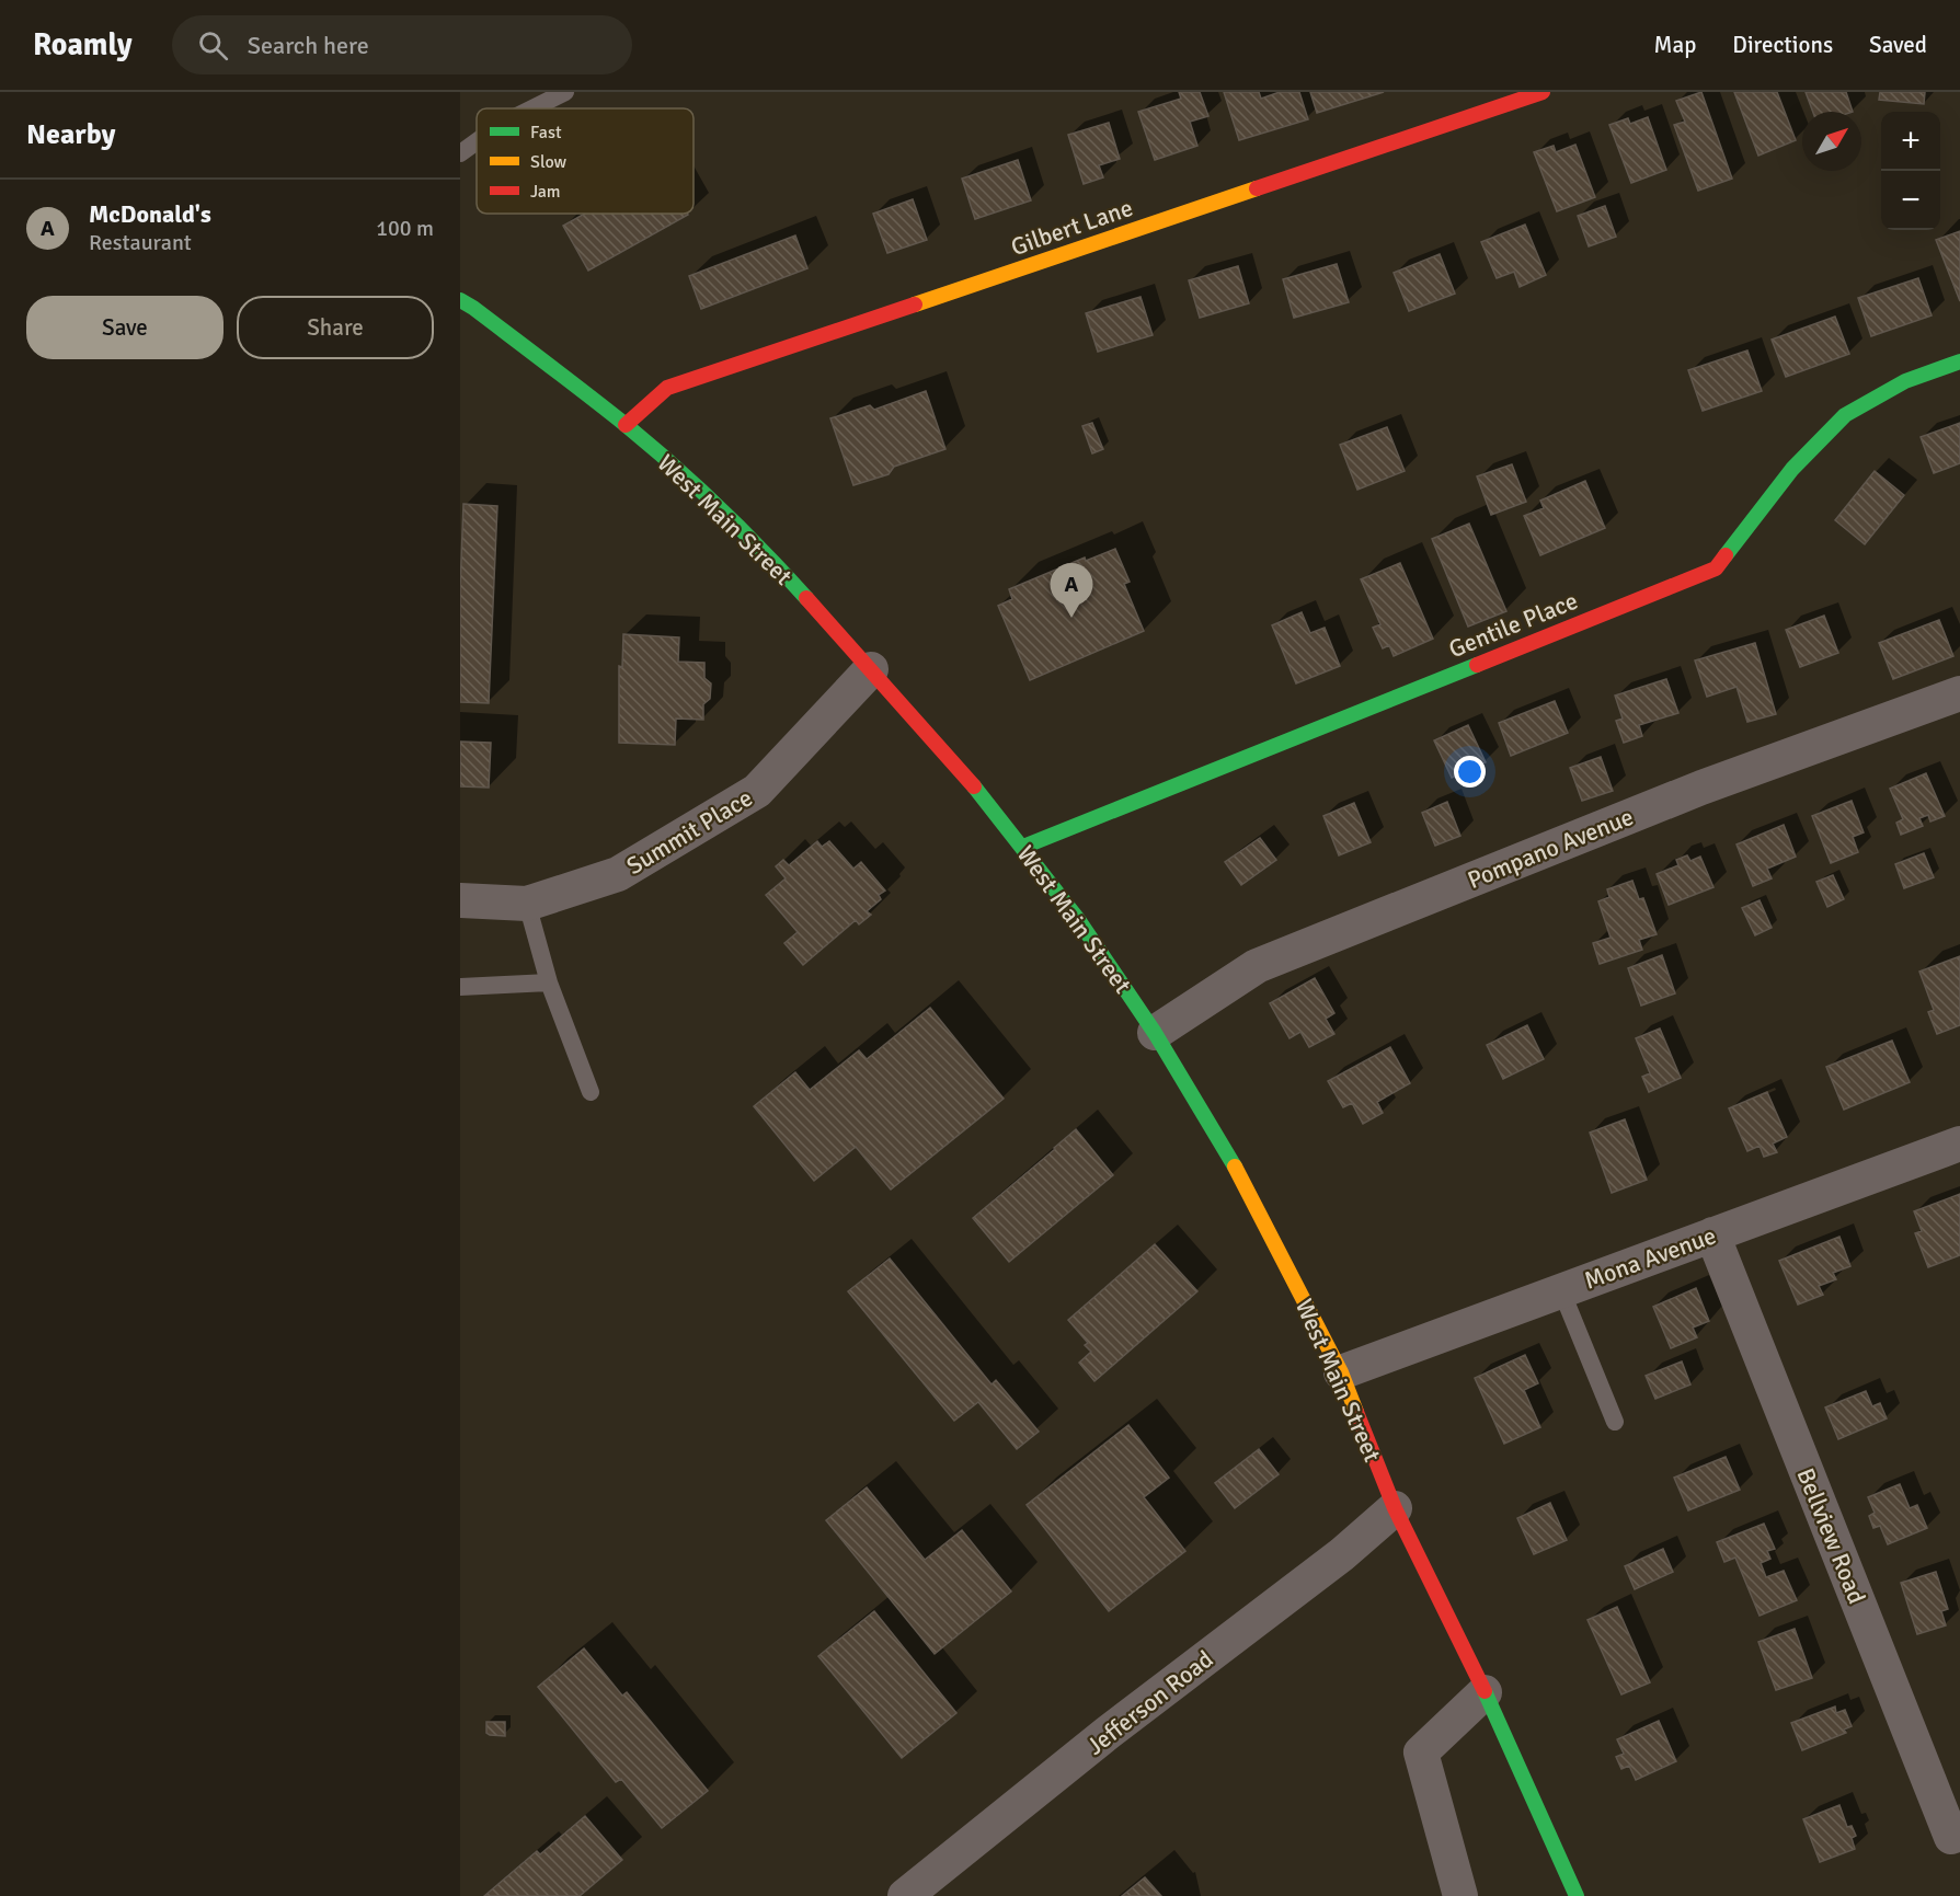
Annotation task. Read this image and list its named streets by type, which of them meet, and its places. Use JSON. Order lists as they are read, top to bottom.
{
  "streets": {
    "street": [
      "Gilbert Lane",
      "West Main Street",
      "Gentile Place",
      "Summit Place",
      "Pompano Avenue",
      "Mona Avenue",
      "Bellview Road",
      "Jefferson Road"
    ]
  },
  "crossings": [
    ["Gilbert Lane", "West Main Street"],
    ["West Main Street", "Gentile Place"],
    ["West Main Street", "Summit Place"],
    ["West Main Street", "Pompano Avenue"],
    ["West Main Street", "Mona Avenue"],
    ["West Main Street", "Jefferson Road"],
    ["Mona Avenue", "Bellview Road"]
  ],
  "legend": ["Fast", "Slow", "Jam"],
  "north": "top right",
  "page": {
    "header": "Roamly",
    "search": "Search here",
    "nav": ["Map", "Directions", "Saved"],
    "heading": "Nearby",
    "map_buttons": ["+", "−"],
    "list": [
      {
        "mark": "A",
        "name": "McDonald's",
        "note": "Restaurant",
        "value": "100 m"
      }
    ],
    "buttons": ["Save", "Share"],
    "pins": "A"
  }
}
